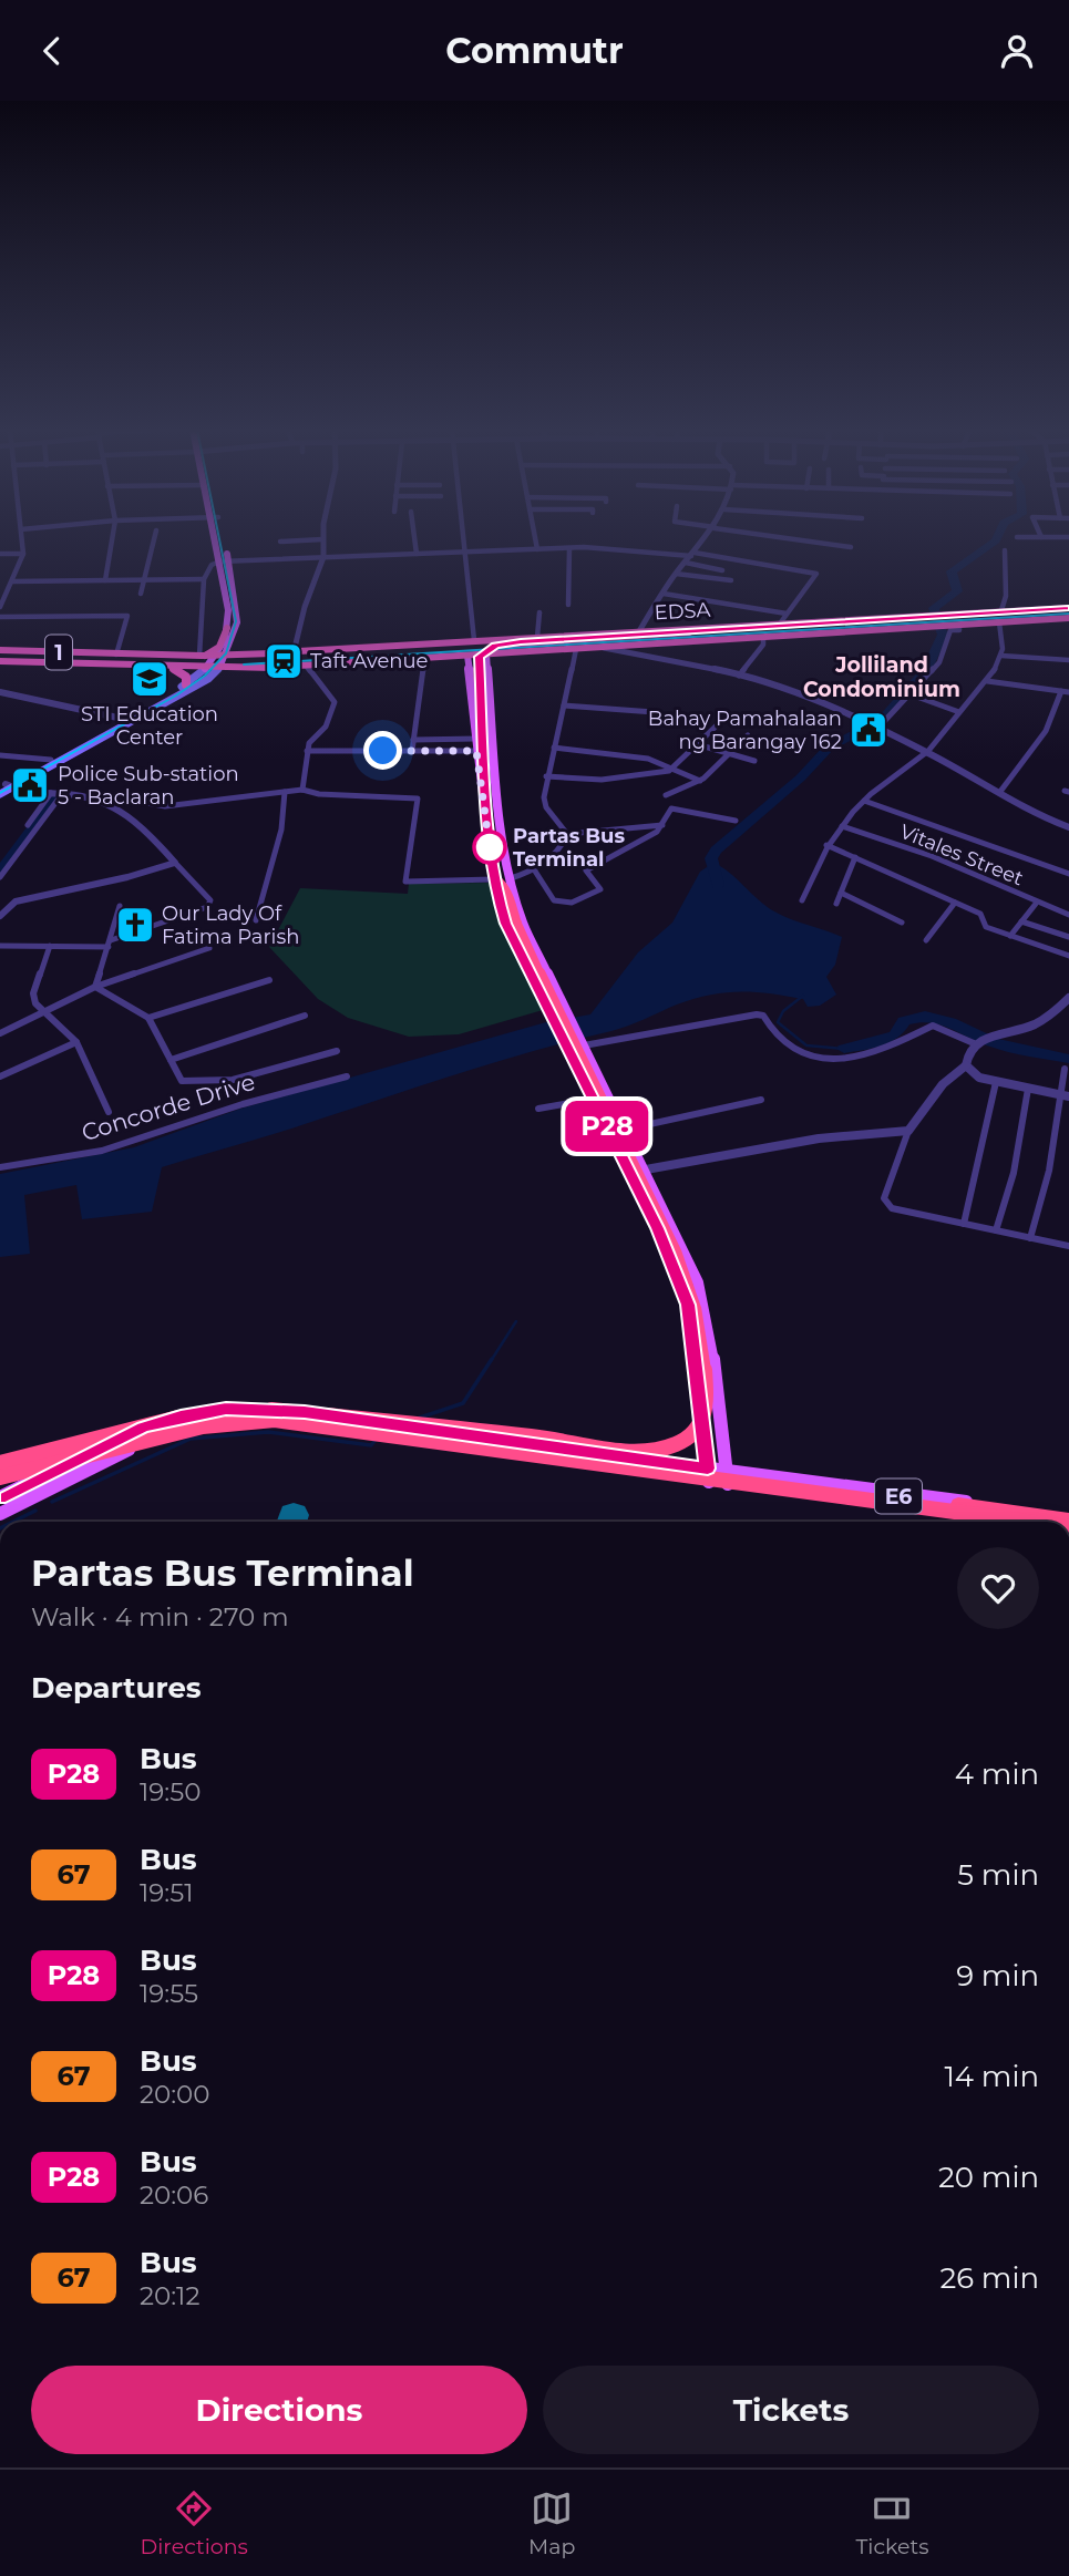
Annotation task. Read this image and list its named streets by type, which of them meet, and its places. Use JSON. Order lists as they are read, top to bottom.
{
  "streets": {
    "highway": ["EDSA", "1", "E6"],
    "street": ["Vitales Street", "Concorde Drive"]
  },
  "districts": ["Jolliland Condominium"],
  "places": {
    "station": ["Taft Avenue"],
    "school or university": ["STI Education Center"],
    "public building": ["Bahay Pamahalaan ng Barangay 162", "Police Sub-station 5 - Baclaran"],
    "other": ["Partas Bus Terminal"],
    "church": ["Our Lady Of Fatima Parish"]
  },
  "lines": ["bus line P28"],
  "page": {
    "header": "Commutr",
    "on_map": "P28",
    "heading": [
      ["Partas Bus Terminal", "Walk · 4 min · 270 m"],
      "Departures"
    ],
    "list": [
      {
        "mark": "P28",
        "name": "Bus",
        "note": "19:50",
        "value": "4 min"
      },
      {
        "mark": "67",
        "name": "Bus",
        "note": "19:51",
        "value": "5 min"
      },
      {
        "mark": "P28",
        "name": "Bus",
        "note": "19:55",
        "value": "9 min"
      },
      {
        "mark": "67",
        "name": "Bus",
        "note": "20:00",
        "value": "14 min"
      },
      {
        "mark": "P28",
        "name": "Bus",
        "note": "20:06",
        "value": "20 min"
      },
      {
        "mark": "67",
        "name": "Bus",
        "note": "20:12",
        "value": "26 min"
      }
    ],
    "buttons": ["Directions", "Tickets"],
    "tabs": ["Directions", "Map", "Tickets"]
  }
}
